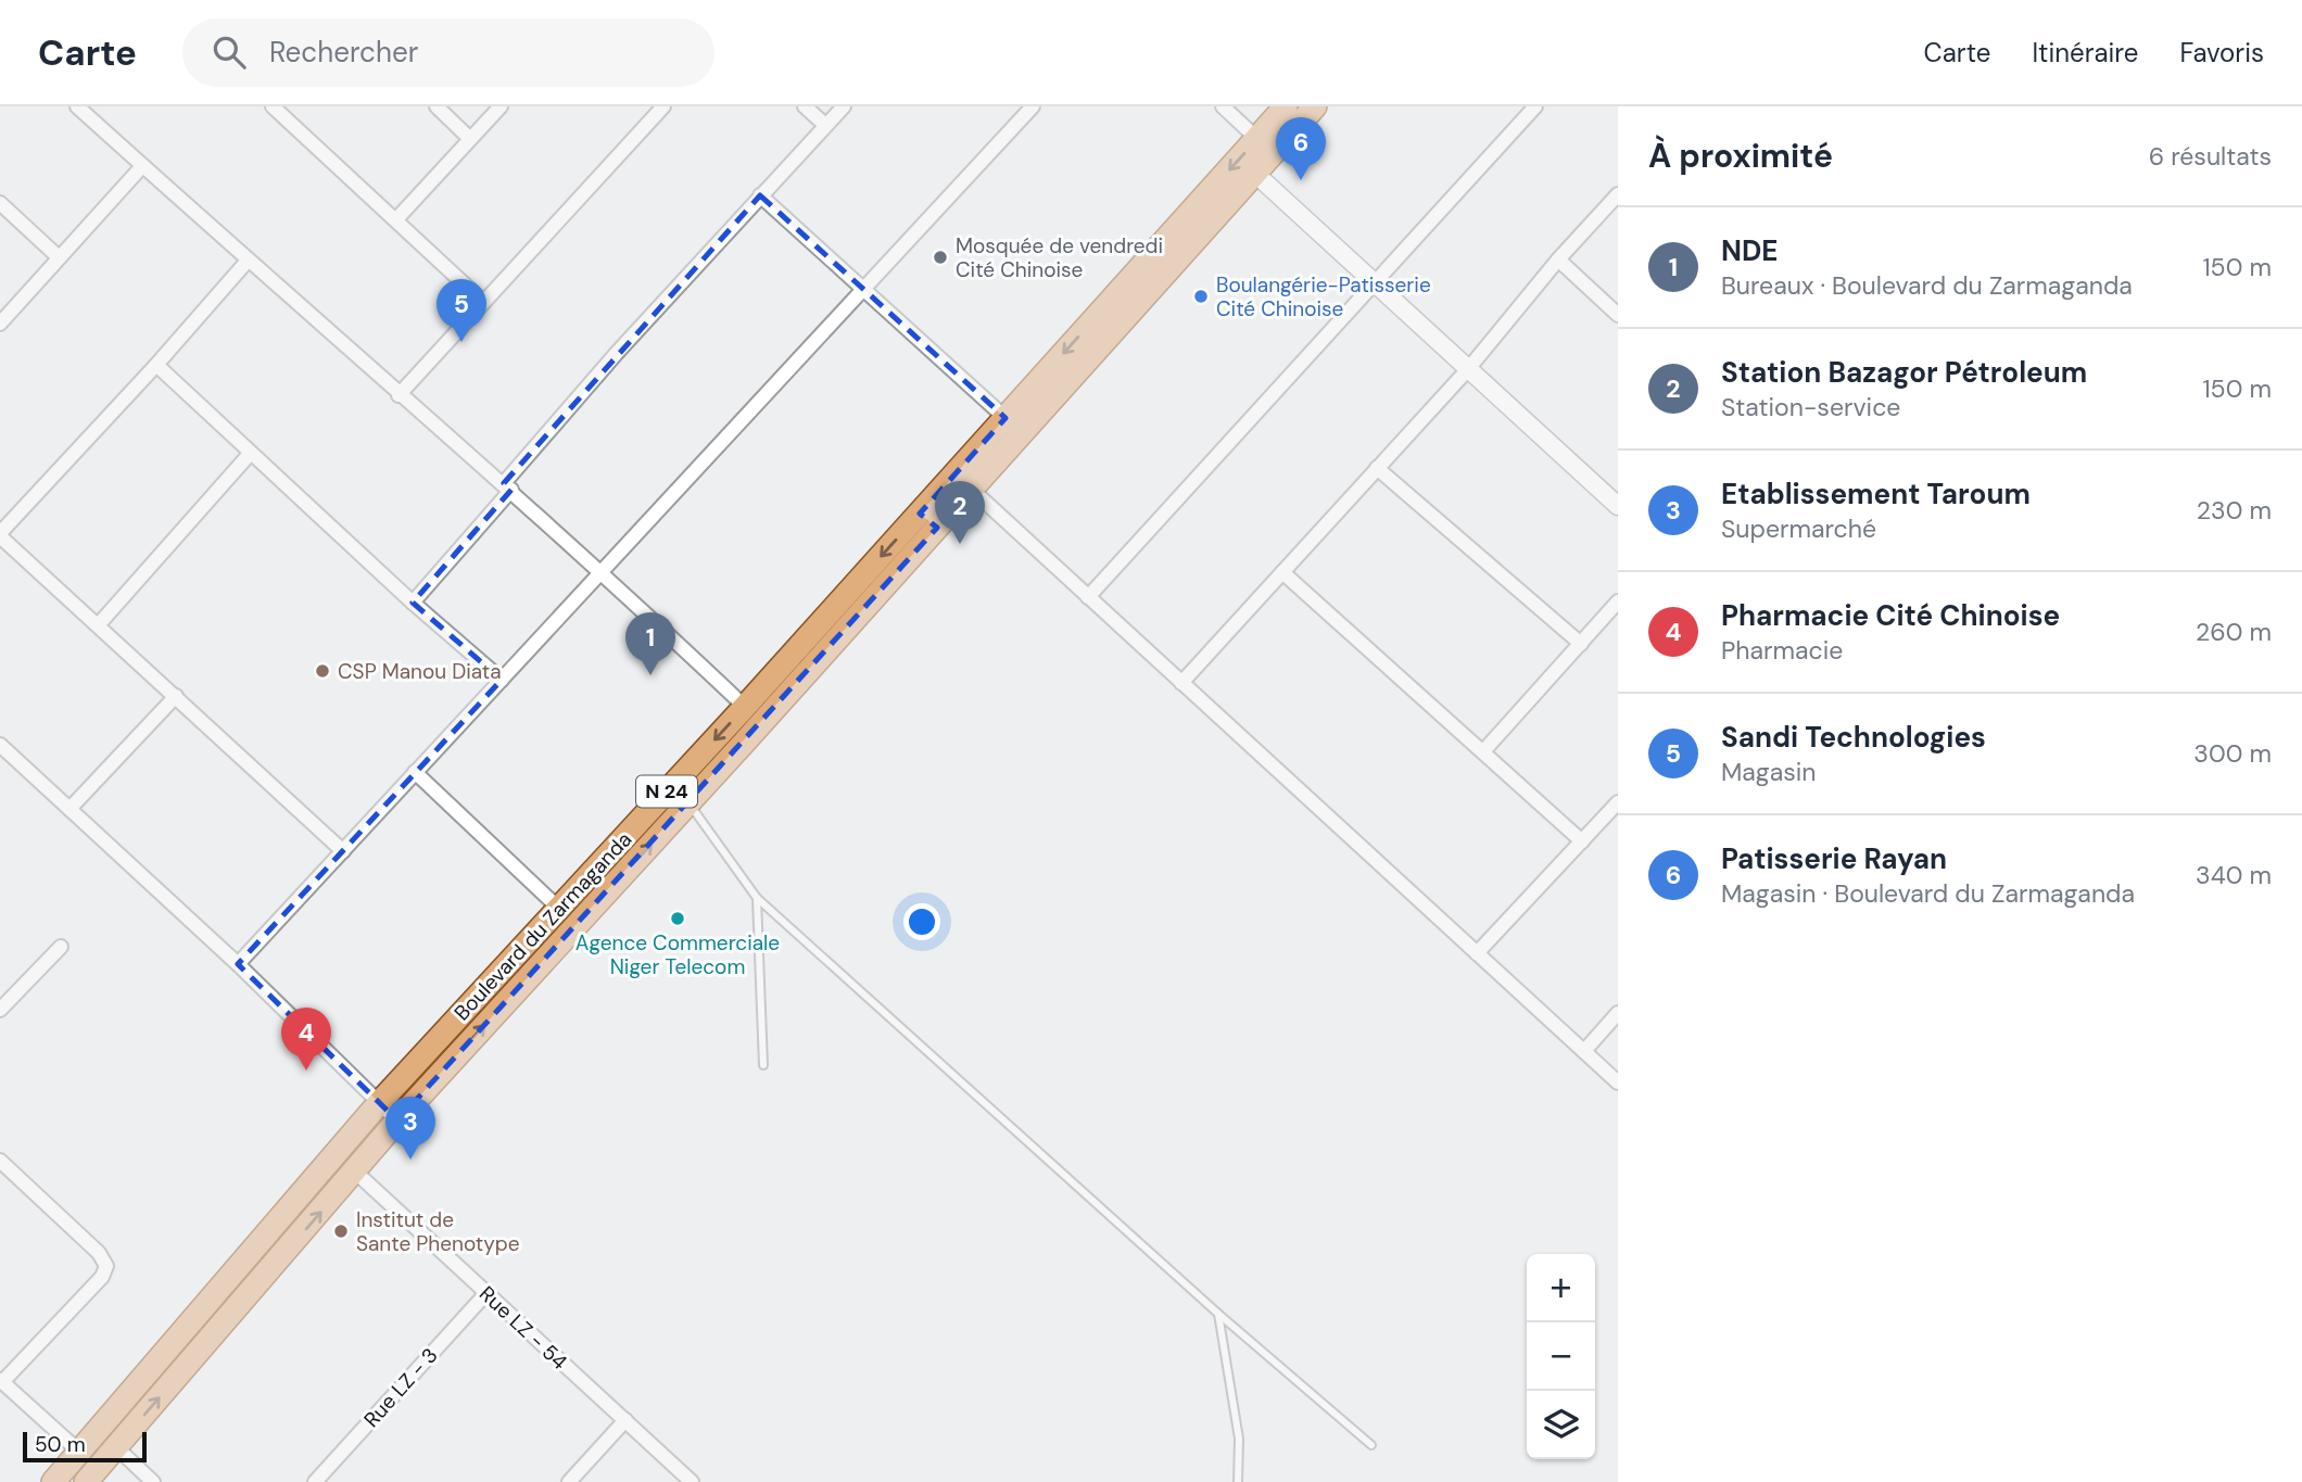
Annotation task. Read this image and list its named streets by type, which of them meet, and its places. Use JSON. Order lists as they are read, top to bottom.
{
  "streets": {
    "main road": ["N 24", "Boulevard du Zarmaganda"],
    "street": ["Rue LZ - 54", "Rue LZ - 3"]
  },
  "crossings": [
    ["Boulevard du Zarmaganda", "Rue LZ - 54"],
    ["Rue LZ - 54", "Rue LZ - 3"]
  ],
  "places": [
    "Mosquée de vendredi Cité Chinoise",
    "Boulangérie-Patisserie Cité Chinoise",
    "CSP Manou Diata",
    "Agence Commerciale Niger Telecom",
    "Institut de Sante Phenotype"
  ],
  "scale_bar": "50 m",
  "page": {
    "header": "Carte",
    "search": "Rechercher",
    "nav": ["Carte", "Itinéraire", "Favoris"],
    "heading": ["À proximité", "6 résultats"],
    "pins": [
      "6",
      "5",
      "2",
      "1",
      "4",
      "3"
    ],
    "list": [
      {
        "mark": "1",
        "name": "NDE",
        "note": "Bureaux · Boulevard du Zarmaganda",
        "value": "150 m"
      },
      {
        "mark": "2",
        "name": "Station Bazagor Pétroleum",
        "note": "Station-service",
        "value": "150 m"
      },
      {
        "mark": "3",
        "name": "Etablissement Taroum",
        "note": "Supermarché",
        "value": "230 m"
      },
      {
        "mark": "4",
        "name": "Pharmacie Cité Chinoise",
        "note": "Pharmacie",
        "value": "260 m"
      },
      {
        "mark": "5",
        "name": "Sandi Technologies",
        "note": "Magasin",
        "value": "300 m"
      },
      {
        "mark": "6",
        "name": "Patisserie Rayan",
        "note": "Magasin · Boulevard du Zarmaganda",
        "value": "340 m"
      }
    ],
    "map_buttons": ["+", "−"],
    "scale": "50 m"
  }
}
